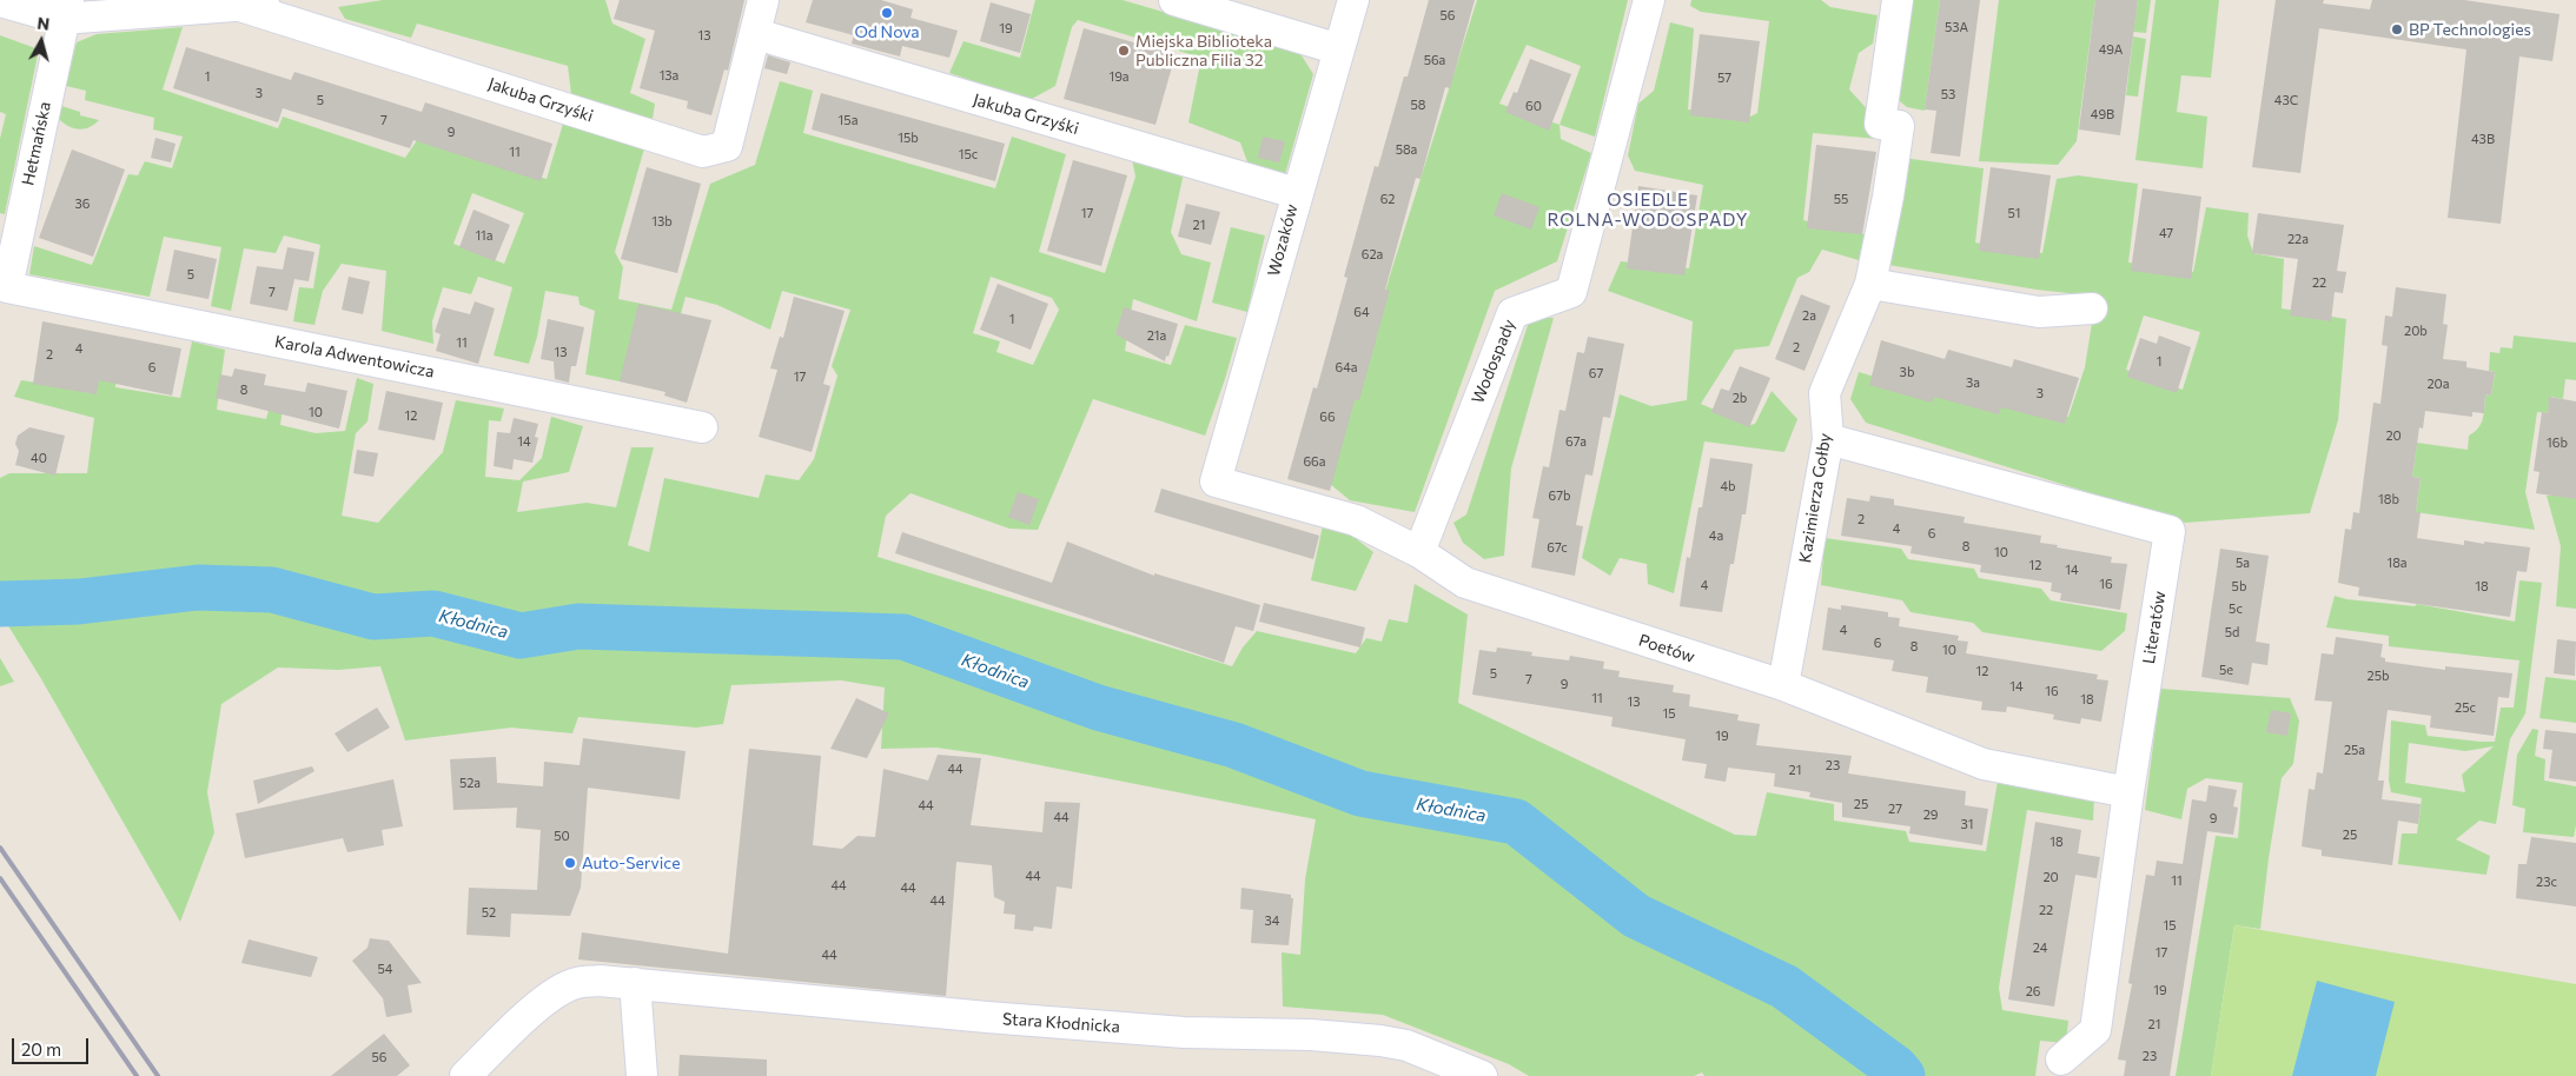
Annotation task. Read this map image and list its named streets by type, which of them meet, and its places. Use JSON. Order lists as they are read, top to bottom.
{
  "streets": {
    "street": [
      "Jakuba Grzyśki",
      "Hetmańska",
      "Wozaków",
      "Karola Adwentowicza",
      "Wodospady",
      "Kazimierza Gołby",
      "Literatów",
      "Poetów",
      "Stara Kłodnicka"
    ]
  },
  "crossings": [
    ["Jakuba Grzyśki", "Hetmańska"],
    ["Jakuba Grzyśki", "Wozaków"],
    ["Hetmańska", "Karola Adwentowicza"],
    ["Wozaków", "Poetów"],
    ["Wodospady", "Poetów"],
    ["Kazimierza Gołby", "Literatów"],
    ["Kazimierza Gołby", "Poetów"],
    ["Literatów", "Poetów"]
  ],
  "districts": ["OSIEDLE ROLNA-WODOSPADY"],
  "water": ["Kłodnica"],
  "places": [
    "Od Nova",
    "BP Technologies",
    "Miejska Biblioteka Publiczna Filia 32",
    "Auto-Service"
  ],
  "house_numbers": [
    "56",
    "53A",
    "19",
    "13",
    "49A",
    "56a",
    "13a",
    "1",
    "19a",
    "57",
    "3",
    "53",
    "5",
    "43C",
    "58",
    "60",
    "49B",
    "7",
    "15a",
    "9",
    "15b",
    "43B",
    "58a",
    "11",
    "15c",
    "62",
    "55",
    "36",
    "17",
    "51",
    "13b",
    "21",
    "47",
    "11a",
    "22a",
    "62a",
    "5",
    "22",
    "7",
    "64",
    "2a",
    "1",
    "20b",
    "21a",
    "11",
    "2",
    "4",
    "13",
    "2",
    "1",
    "6",
    "64a",
    "3b",
    "67",
    "17",
    "3a",
    "20a",
    "8",
    "3",
    "2b",
    "10",
    "12",
    "66",
    "20",
    "14",
    "67a",
    "16b",
    "40",
    "66a",
    "4b",
    "67b",
    "18b",
    "2",
    "4",
    "6",
    "4a",
    "8",
    "67c",
    "10",
    "5a",
    "18a",
    "12",
    "14",
    "16",
    "4",
    "5b",
    "18",
    "5c",
    "4",
    "5d",
    "6",
    "8",
    "10",
    "5e",
    "12",
    "5",
    "25b",
    "7",
    "9",
    "14",
    "16",
    "11",
    "18",
    "13",
    "25c",
    "15",
    "19",
    "25a",
    "23",
    "44",
    "21",
    "52a",
    "25",
    "44",
    "27",
    "29",
    "44",
    "9",
    "31",
    "25",
    "50",
    "18",
    "44",
    "20",
    "11",
    "23c",
    "44",
    "44",
    "44",
    "22",
    "52",
    "34",
    "15",
    "24",
    "17",
    "44",
    "54",
    "19",
    "26",
    "21",
    "23",
    "56"
  ],
  "scale_bar": "20 m",
  "north": "top"
}
